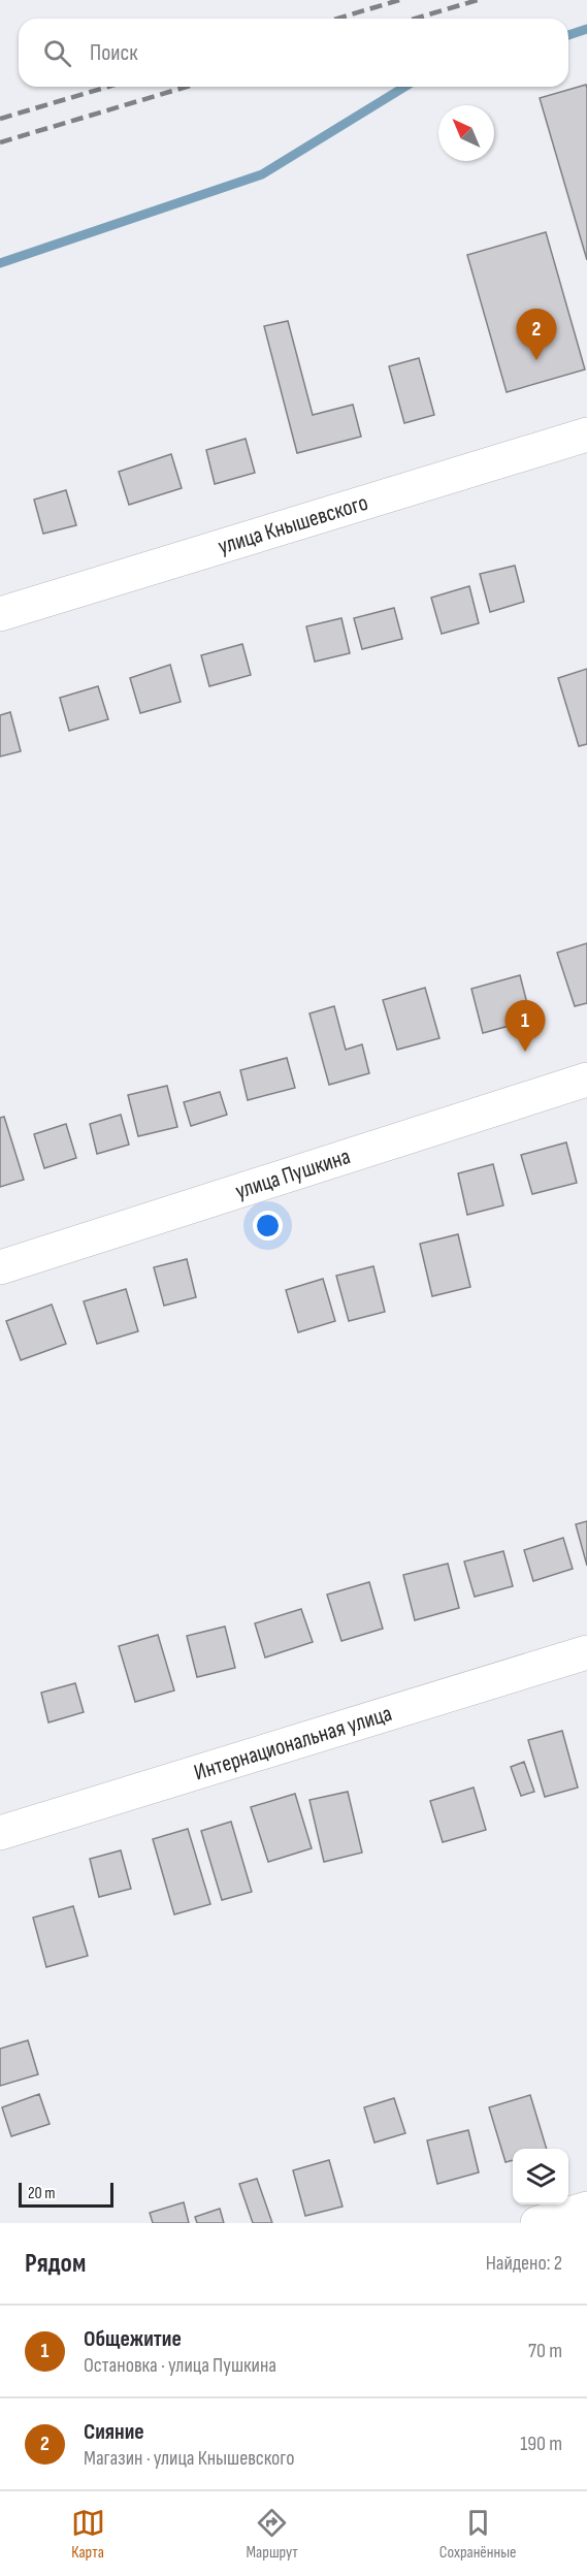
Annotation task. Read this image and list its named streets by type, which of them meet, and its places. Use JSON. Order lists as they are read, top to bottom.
{
  "streets": {
    "street": ["улица Кнышевского", "улица Пушкина", "Интернациональная улица"]
  },
  "scale_bar": "20 m",
  "north": "top left",
  "page": {
    "search": "Поиск",
    "pins": ["2", "1"],
    "scale": "20 m",
    "heading": ["Рядом", "Найдено: 2"],
    "list": [
      {
        "mark": "1",
        "name": "Общежитие",
        "note": "Остановка · улица Пушкина",
        "value": "70 m"
      },
      {
        "mark": "2",
        "name": "Сияние",
        "note": "Магазин · улица Кнышевского",
        "value": "190 m"
      }
    ],
    "nav": ["Карта", "Маршрут", "Сохранённые"]
  }
}
